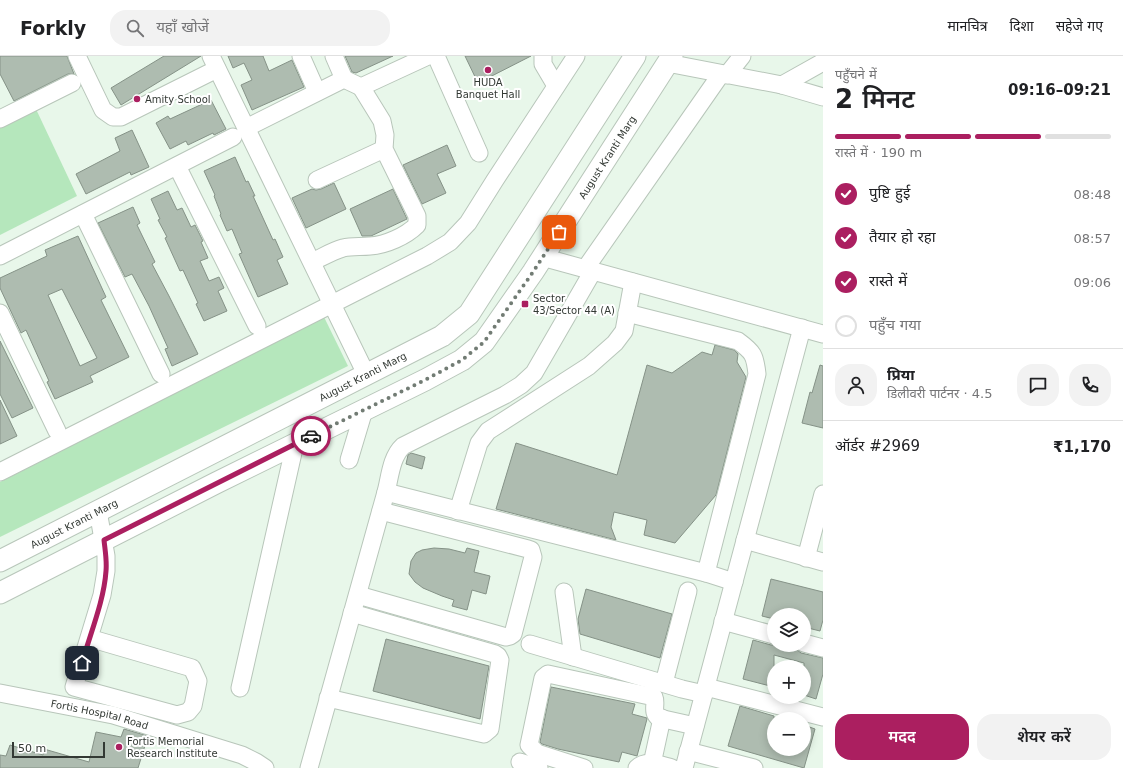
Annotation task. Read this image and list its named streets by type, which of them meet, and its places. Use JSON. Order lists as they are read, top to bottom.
{
  "streets": {
    "main road": ["August Kranti Marg"],
    "street": ["Fortis Hospital Road"]
  },
  "places": {
    "other": ["HUDA Banquet Hall", "Amity School", "Fortis Memorial Research Institute"],
    "transit": ["Sector 43/Sector 44 (A)"]
  },
  "scale_bar": "50 m",
  "page": {
    "header": "Forkly",
    "search": "यहाँ खोजें",
    "nav": ["मानचित्र", "दिशा", "सहेजे गए"],
    "heading": ["2 मिनट", "पहुँचने में", "09:16–09:21"],
    "panel": [
      "प्रिया",
      "डिलीवरी पार्टनर · 4.5",
      "ऑर्डर #2969",
      "₹1,170"
    ],
    "bar": "रास्ते में · 190 m",
    "list": [
      ["पुष्टि हुई", "08:48"],
      ["तैयार हो रहा", "08:57"],
      ["रास्ते में", "09:06"],
      "पहुँच गया"
    ],
    "map_buttons": ["+", "−"],
    "buttons": ["मदद", "शेयर करें"],
    "scale": "50 m"
  }
}
